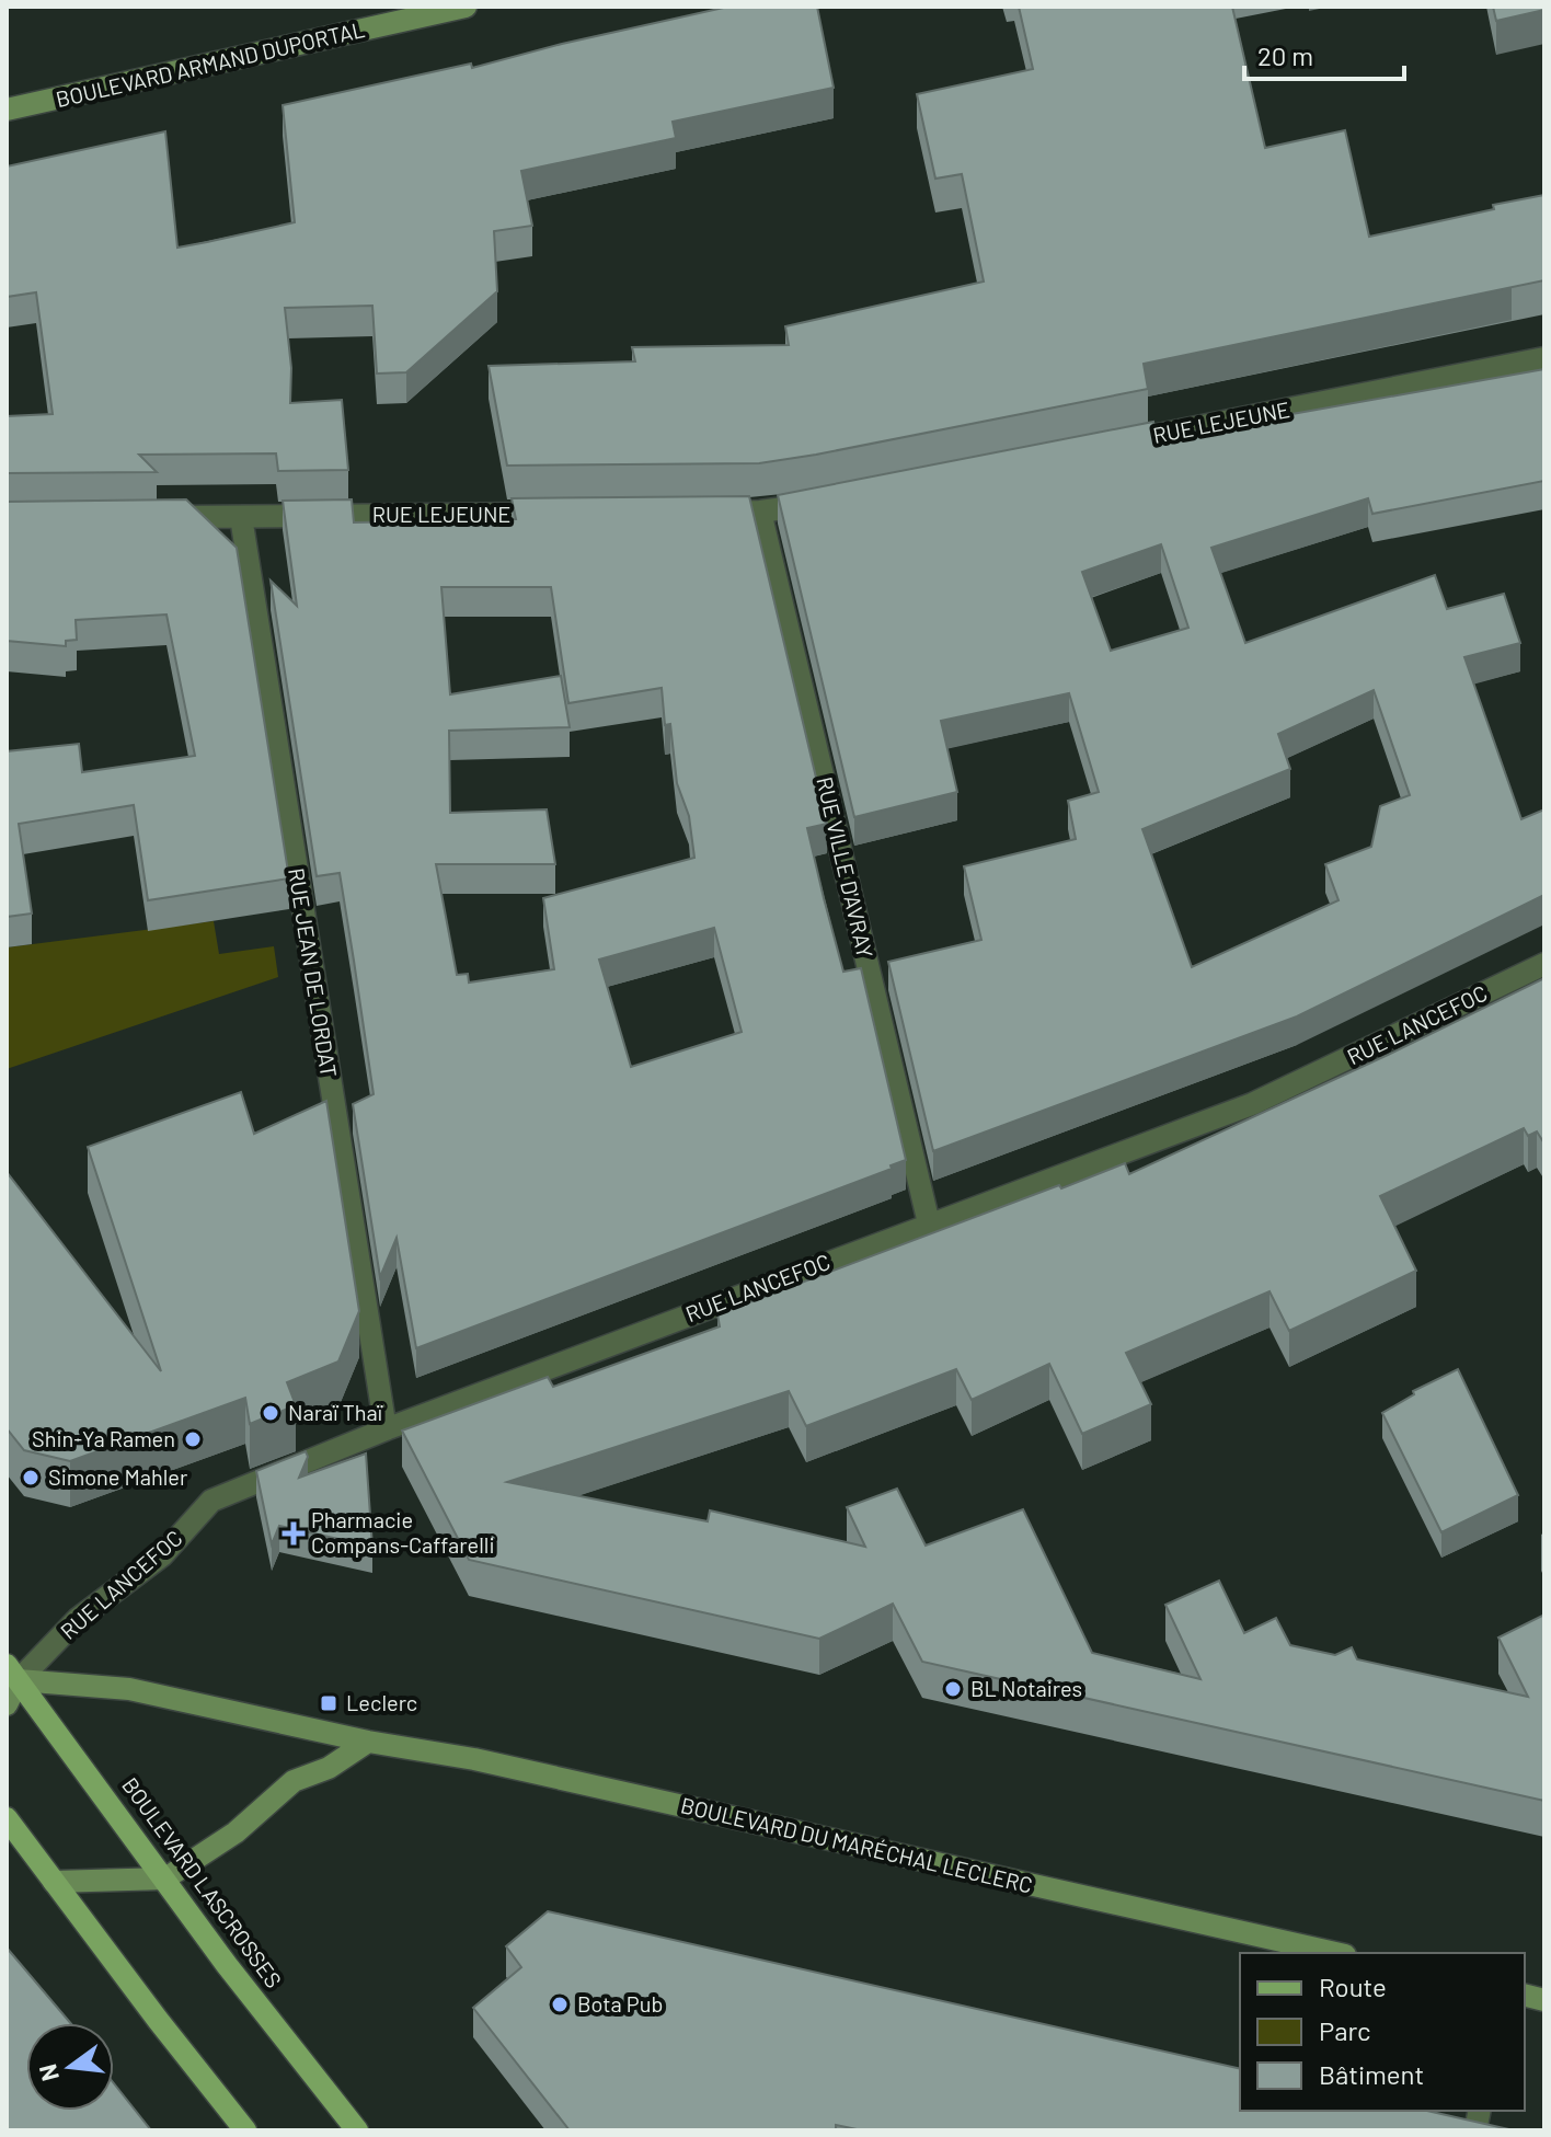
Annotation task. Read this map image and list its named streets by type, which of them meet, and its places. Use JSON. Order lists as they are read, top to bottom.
{
  "streets": {
    "main road": ["BOULEVARD ARMAND DUPORTAL", "BOULEVARD DU MARÉCHAL LECLERC", "BOULEVARD LASCROSSES"],
    "street": [
      "RUE LEJEUNE",
      "RUE VILLE D'AVRAY",
      "RUE JEAN DE LORDAT",
      "RUE LANCEFOC"
    ]
  },
  "crossings": [
    ["RUE LEJEUNE", "RUE JEAN DE LORDAT"],
    ["RUE VILLE D'AVRAY", "RUE LANCEFOC"],
    ["RUE JEAN DE LORDAT", "RUE LANCEFOC"],
    ["RUE LANCEFOC", "BOULEVARD DU MARÉCHAL LECLERC"],
    ["RUE LANCEFOC", "BOULEVARD LASCROSSES"],
    ["BOULEVARD DU MARÉCHAL LECLERC", "BOULEVARD LASCROSSES"]
  ],
  "places": {
    "other": [
      "Naraï Thaï",
      "Shin-Ya Ramen",
      "Simone Mahler",
      "BL Notaires",
      "Bota Pub"
    ],
    "health": ["Pharmacie Compans-Caffarelli"],
    "transit": ["Leclerc"]
  },
  "legend": ["Route", "Parc", "Bâtiment"],
  "scale_bar": "20 m",
  "north": "left"
}
